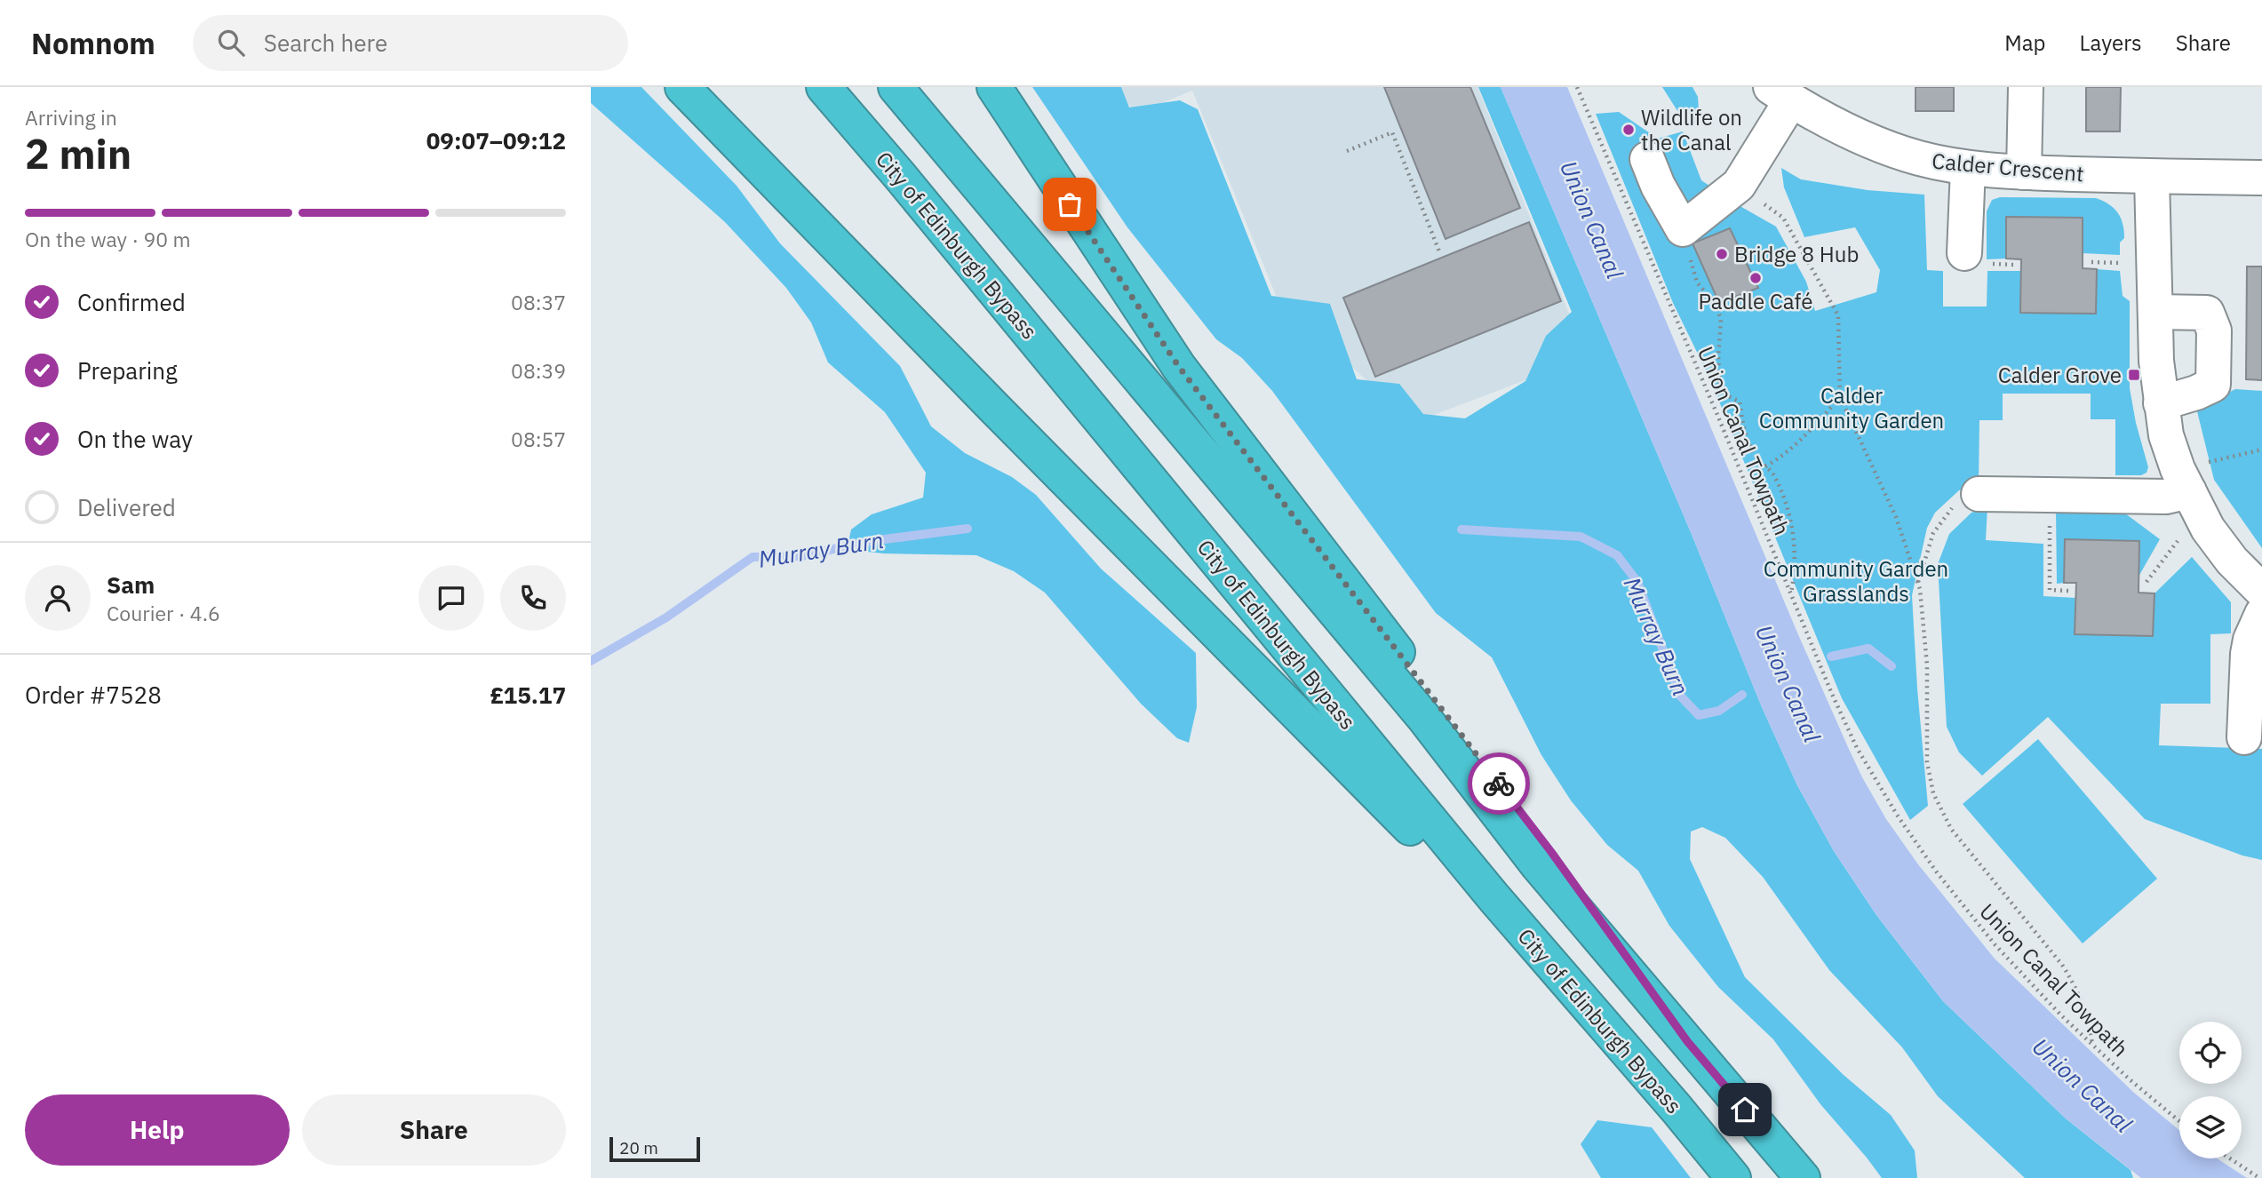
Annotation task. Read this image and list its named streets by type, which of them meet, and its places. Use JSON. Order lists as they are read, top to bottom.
{
  "streets": {
    "highway": ["City of Edinburgh Bypass"],
    "street": ["Calder Crescent"],
    "path": ["Union Canal Towpath"]
  },
  "water": ["Union Canal", "Murray Burn"],
  "parks": ["Calder Community Garden", "Community Garden Grasslands"],
  "places": {
    "other": ["Wildlife on the Canal", "Bridge 8 Hub", "Paddle Café"],
    "transit": ["Calder Grove"]
  },
  "scale_bar": "20 m",
  "page": {
    "header": "Nomnom",
    "search": "Search here",
    "nav": ["Map", "Layers", "Share"],
    "heading": ["2 min", "Arriving in", "09:07–09:12"],
    "panel": [
      "Sam",
      "Courier · 4.6",
      "Order #7528",
      "£15.17"
    ],
    "bar": "On the way · 90 m",
    "list": [
      ["Confirmed", "08:37"],
      ["Preparing", "08:39"],
      ["On the way", "08:57"],
      "Delivered"
    ],
    "buttons": ["Help", "Share"],
    "scale": "20 m"
  }
}
